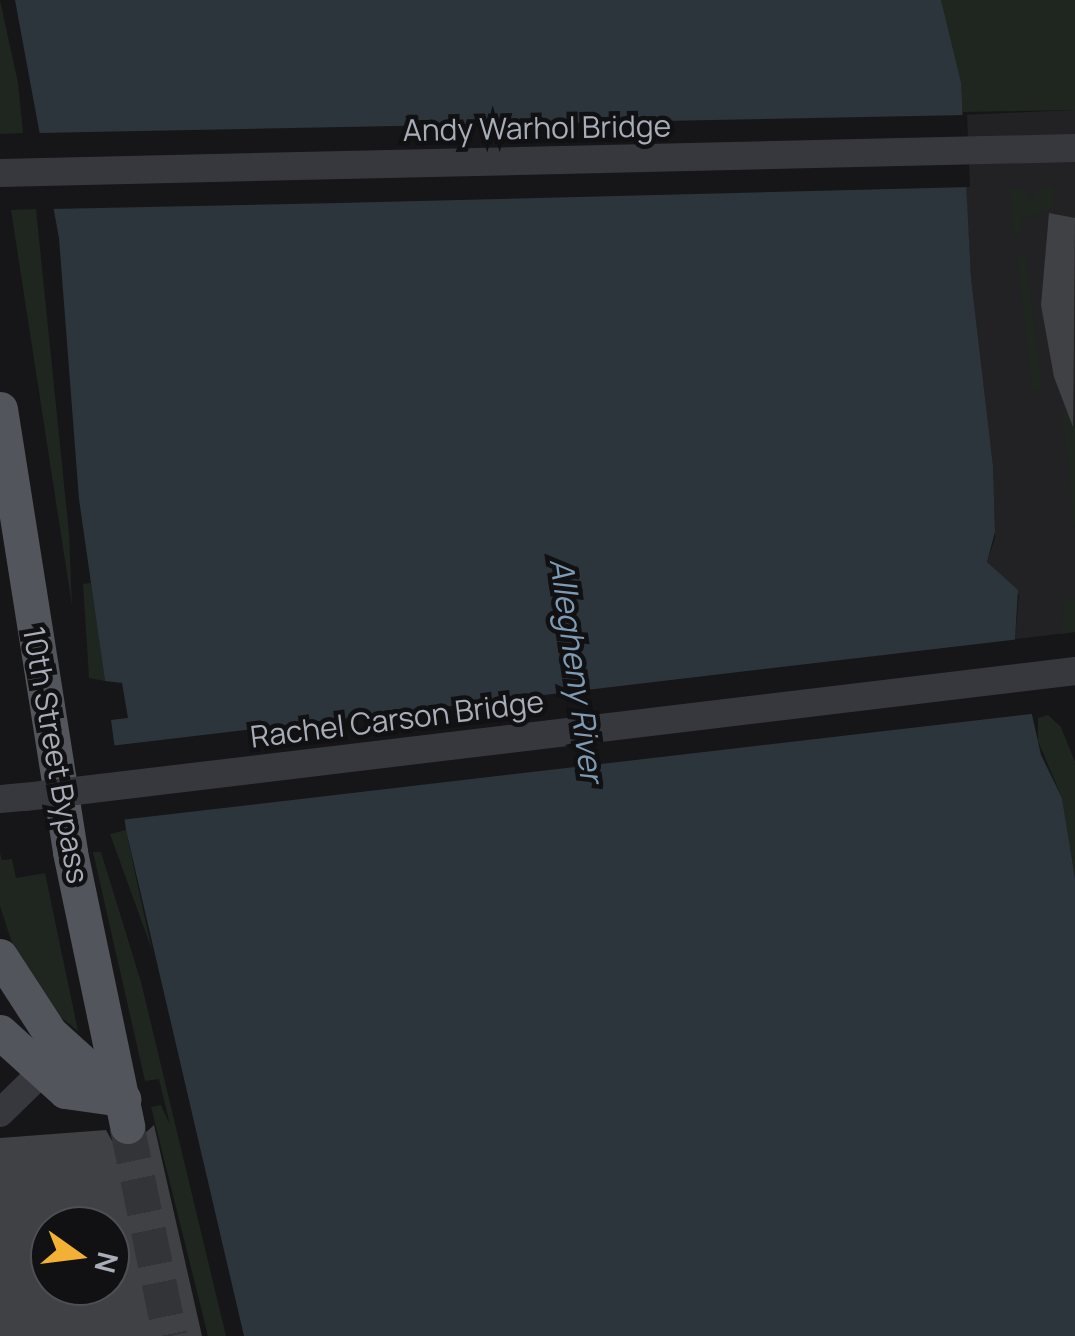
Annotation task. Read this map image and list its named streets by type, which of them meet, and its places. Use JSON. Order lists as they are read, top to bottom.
{
  "streets": {
    "main road": ["10th Street Bypass"],
    "street": ["Andy Warhol Bridge", "Rachel Carson Bridge"]
  },
  "water": ["Allegheny River"],
  "north": "right"
}
